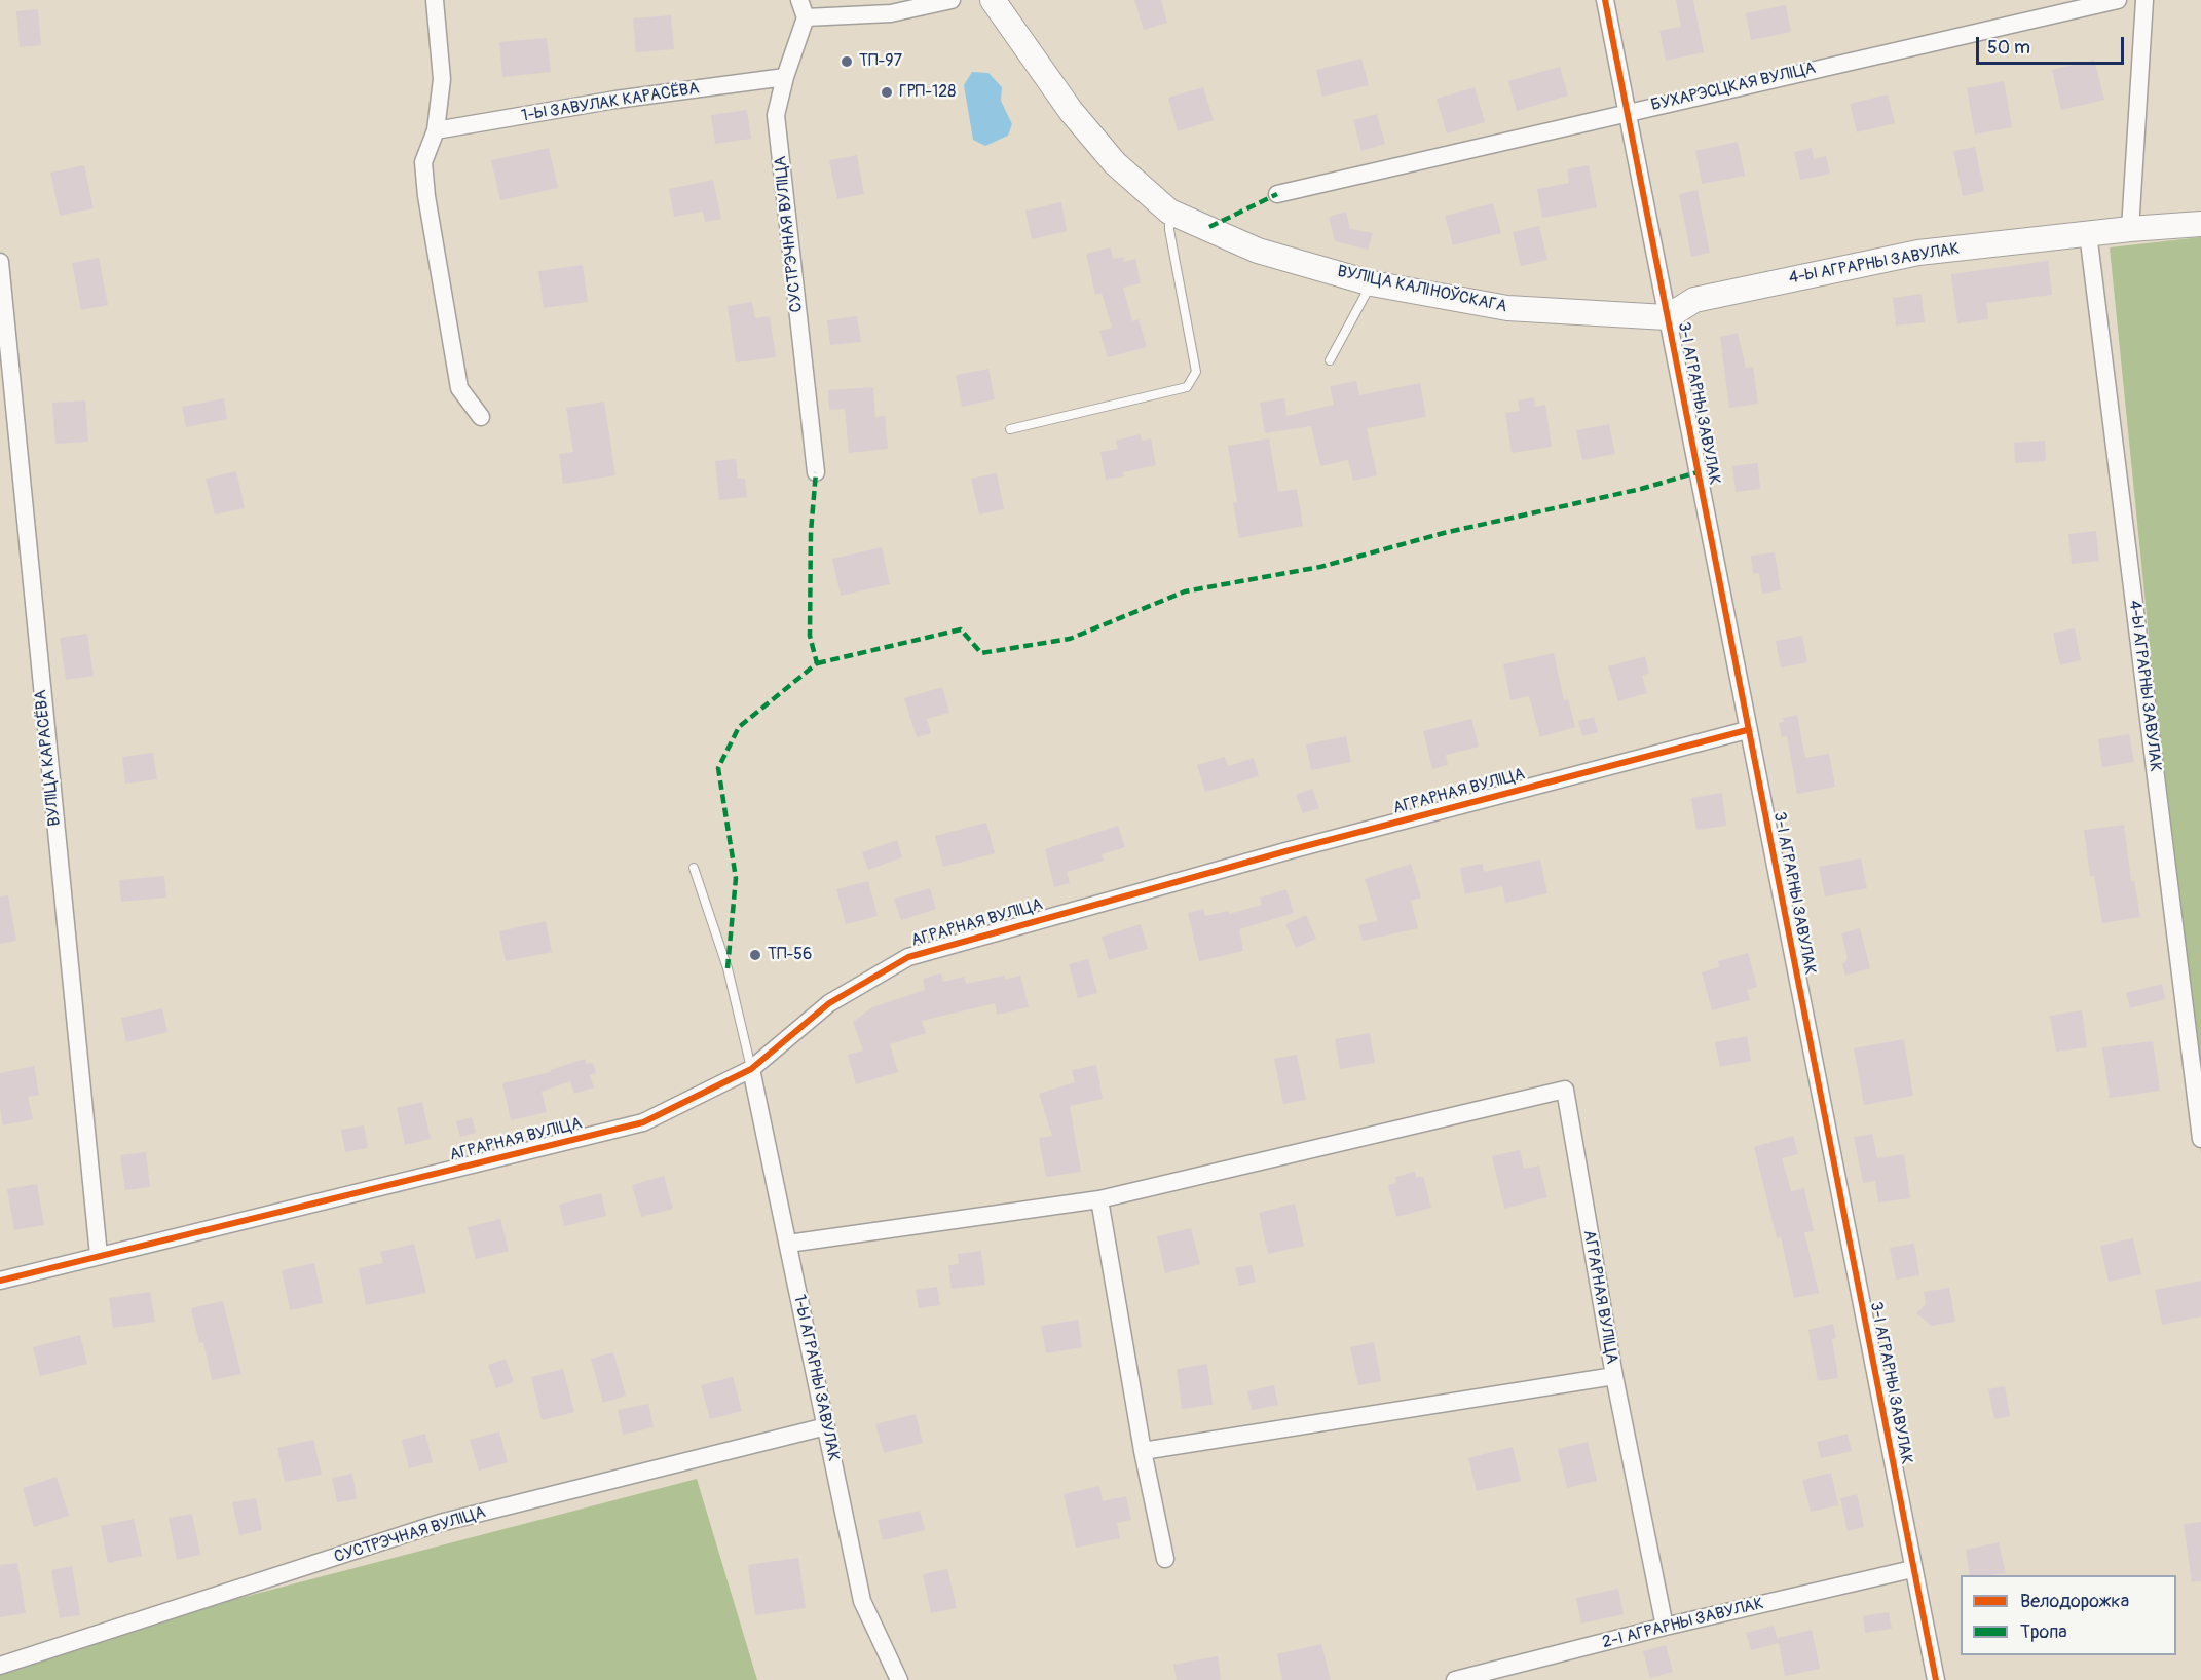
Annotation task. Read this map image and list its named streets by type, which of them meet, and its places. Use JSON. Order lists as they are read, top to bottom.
{
  "streets": {
    "main road": ["4-Ы АГРАРНЫ ЗАВУЛАК", "ВУЛІЦА КАЛІНОЎСКАГА"],
    "street": [
      "БУХАРЭСЦКАЯ ВУЛІЦА",
      "1-Ы ЗАВУЛАК КАРАСЁВА",
      "СУСТРЭЧНАЯ ВУЛІЦА",
      "3-І АГРАРНЫ ЗАВУЛАК",
      "ВУЛІЦА КАРАСЁВА",
      "АГРАРНАЯ ВУЛІЦА",
      "1-Ы АГРАРНЫ ЗАВУЛАК",
      "2-І АГРАРНЫ ЗАВУЛАК"
    ]
  },
  "crossings": [
    ["БУХАРЭСЦКАЯ ВУЛІЦА", "3-І АГРАРНЫ ЗАВУЛАК"],
    ["1-Ы ЗАВУЛАК КАРАСЁВА", "СУСТРЭЧНАЯ ВУЛІЦА"],
    ["СУСТРЭЧНАЯ ВУЛІЦА", "1-Ы АГРАРНЫ ЗАВУЛАК"],
    ["4-Ы АГРАРНЫ ЗАВУЛАК", "ВУЛІЦА КАЛІНОЎСКАГА"],
    ["4-Ы АГРАРНЫ ЗАВУЛАК", "3-І АГРАРНЫ ЗАВУЛАК"],
    ["ВУЛІЦА КАЛІНОЎСКАГА", "3-І АГРАРНЫ ЗАВУЛАК"],
    ["3-І АГРАРНЫ ЗАВУЛАК", "АГРАРНАЯ ВУЛІЦА"],
    ["3-І АГРАРНЫ ЗАВУЛАК", "2-І АГРАРНЫ ЗАВУЛАК"],
    ["ВУЛІЦА КАРАСЁВА", "АГРАРНАЯ ВУЛІЦА"],
    ["АГРАРНАЯ ВУЛІЦА", "1-Ы АГРАРНЫ ЗАВУЛАК"],
    ["АГРАРНАЯ ВУЛІЦА", "2-І АГРАРНЫ ЗАВУЛАК"]
  ],
  "places": ["ТП-97", "ГРП-128", "ТП-56"],
  "legend": ["Велодорожка", "Тропа"],
  "scale_bar": "50 m"
}
